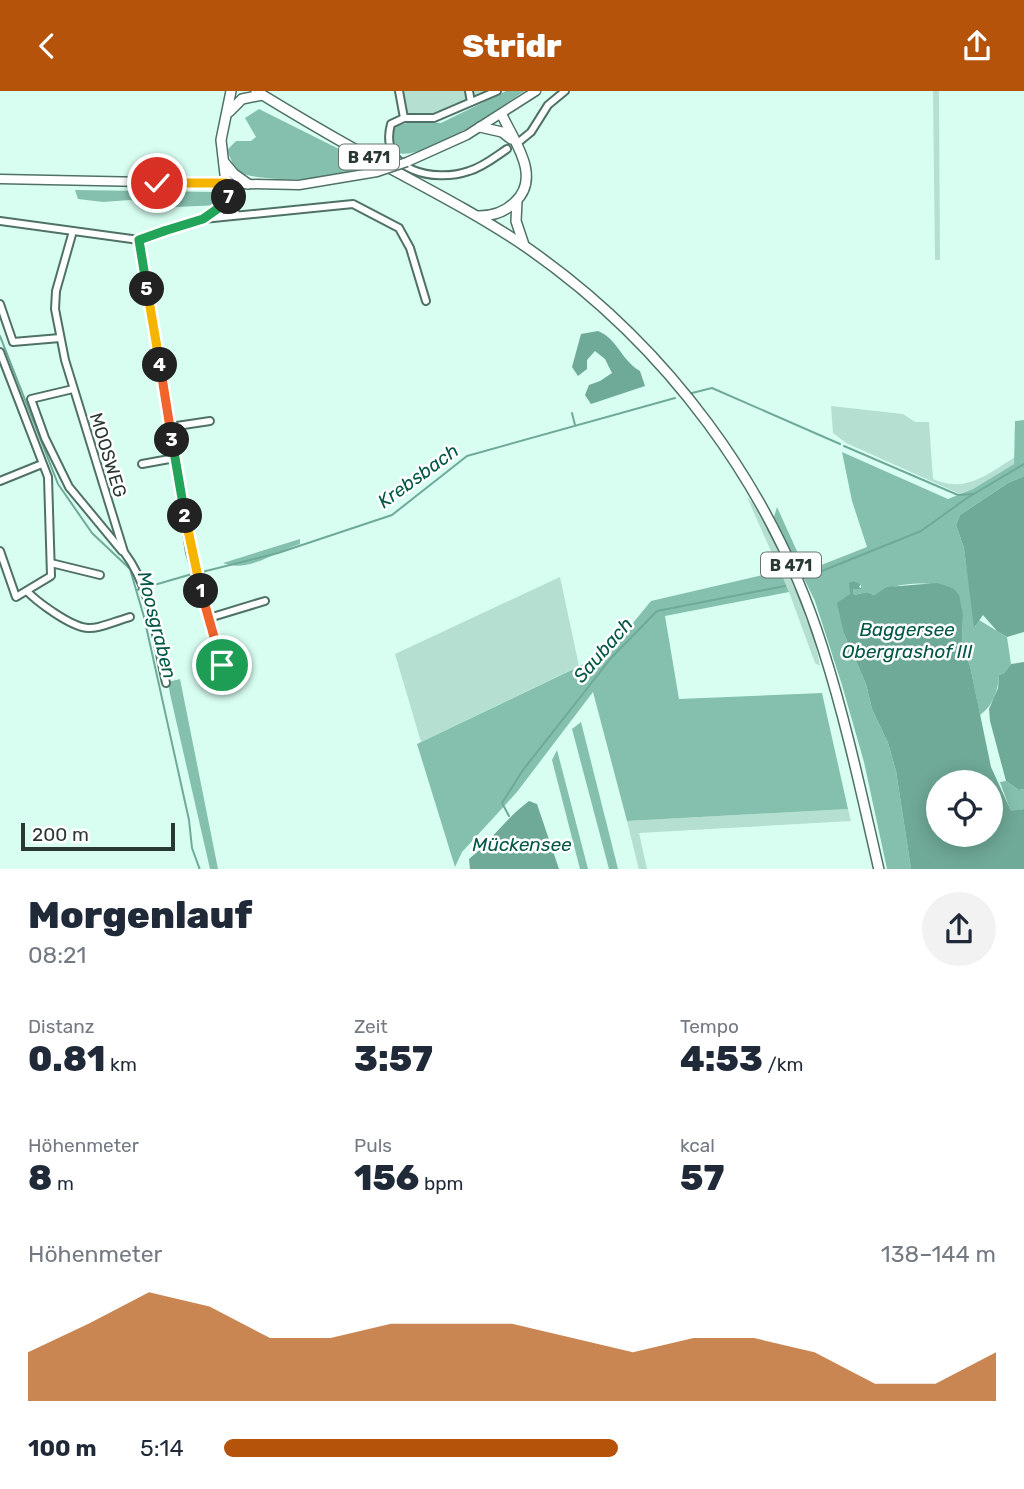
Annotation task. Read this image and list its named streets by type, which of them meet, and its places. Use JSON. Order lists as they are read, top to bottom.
{
  "streets": {
    "highway": ["B 471"],
    "street": ["MOOSWEG"]
  },
  "water": [
    "Krebsbach",
    "Moosgraben",
    "Baggersee Obergrashof III",
    "Saubach",
    "Mückensee"
  ],
  "scale_bar": "200 m",
  "page": {
    "header": "Stridr",
    "pins": [
      "7",
      "5",
      "4",
      "3",
      "2",
      "1"
    ],
    "scale": "200 m",
    "heading": ["Morgenlauf", "08:21"],
    "stats": [
      ["Distanz", "0.81 km"],
      ["Zeit", "3:57"],
      ["Tempo", "4:53 /km"],
      ["Höhenmeter", "8 m"],
      ["Puls", "156 bpm"],
      ["kcal", "57"]
    ],
    "chart": ["Höhenmeter", "138–144 m"],
    "list": [
      {
        "name": "100 m",
        "note": "5:14"
      }
    ]
  }
}
